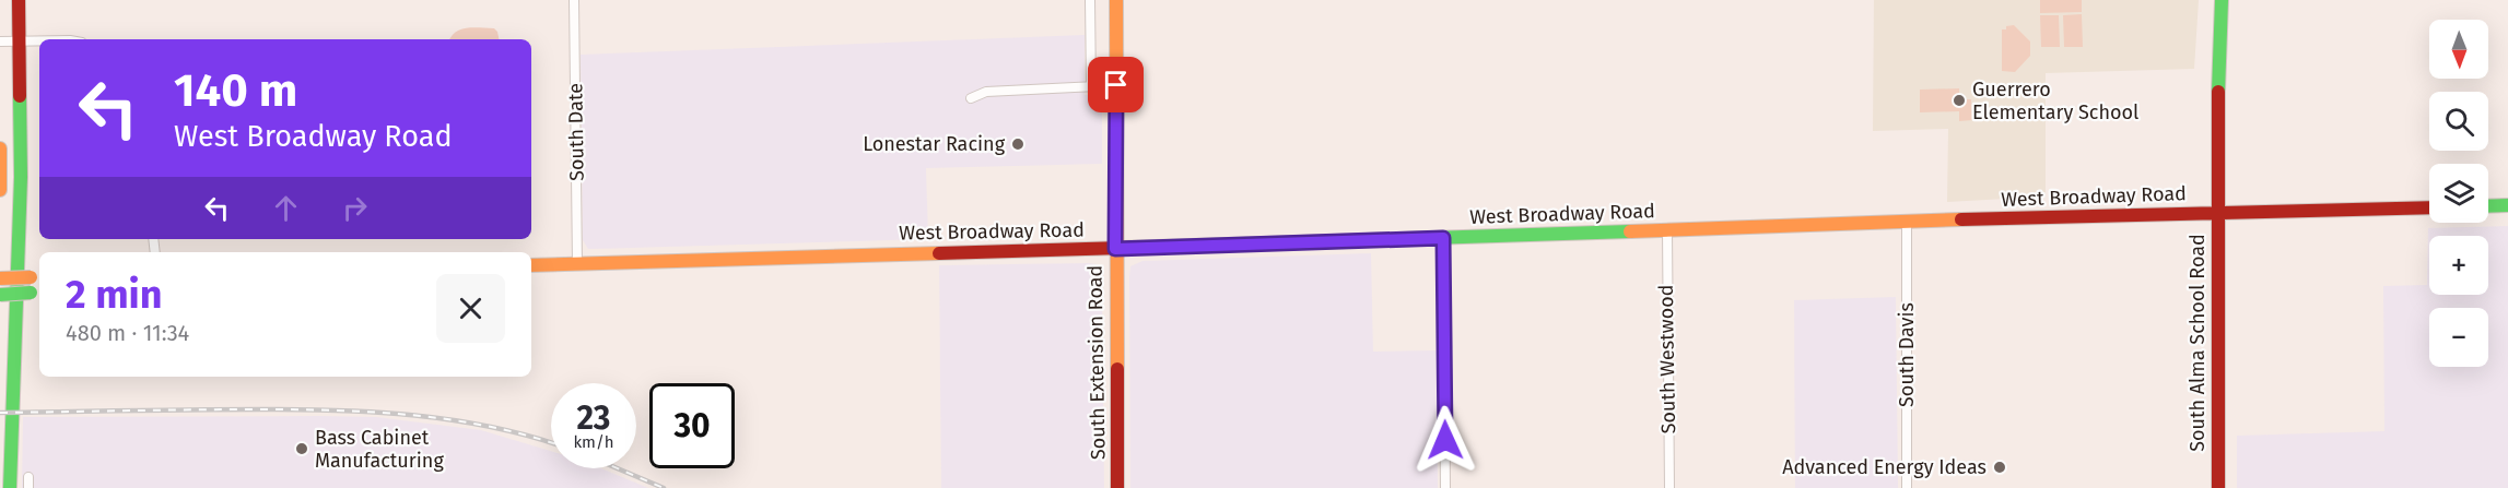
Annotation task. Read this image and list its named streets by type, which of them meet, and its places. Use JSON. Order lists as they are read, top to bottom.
{
  "streets": {
    "main road": ["West Broadway Road", "South Alma School Road", "South Extension Road"],
    "street": ["South Date", "South Davis", "South Westwood"]
  },
  "crossings": [
    ["South Date", "West Broadway Road"],
    ["West Broadway Road", "South Alma School Road"],
    ["West Broadway Road", "South Davis"],
    ["West Broadway Road", "South Westwood"],
    ["West Broadway Road", "South Extension Road"]
  ],
  "places": [
    "Guerrero Elementary School",
    "Lonestar Racing",
    "Bass Cabinet Manufacturing",
    "Advanced Energy Ideas"
  ],
  "north": "bottom",
  "page": {
    "map_buttons": ["+", "−"],
    "turn": ["140 m", "West Broadway Road"],
    "heading": ["2 min", "480 m · 11:34"],
    "speed": "23 km/h",
    "limit": "30"
  }
}
